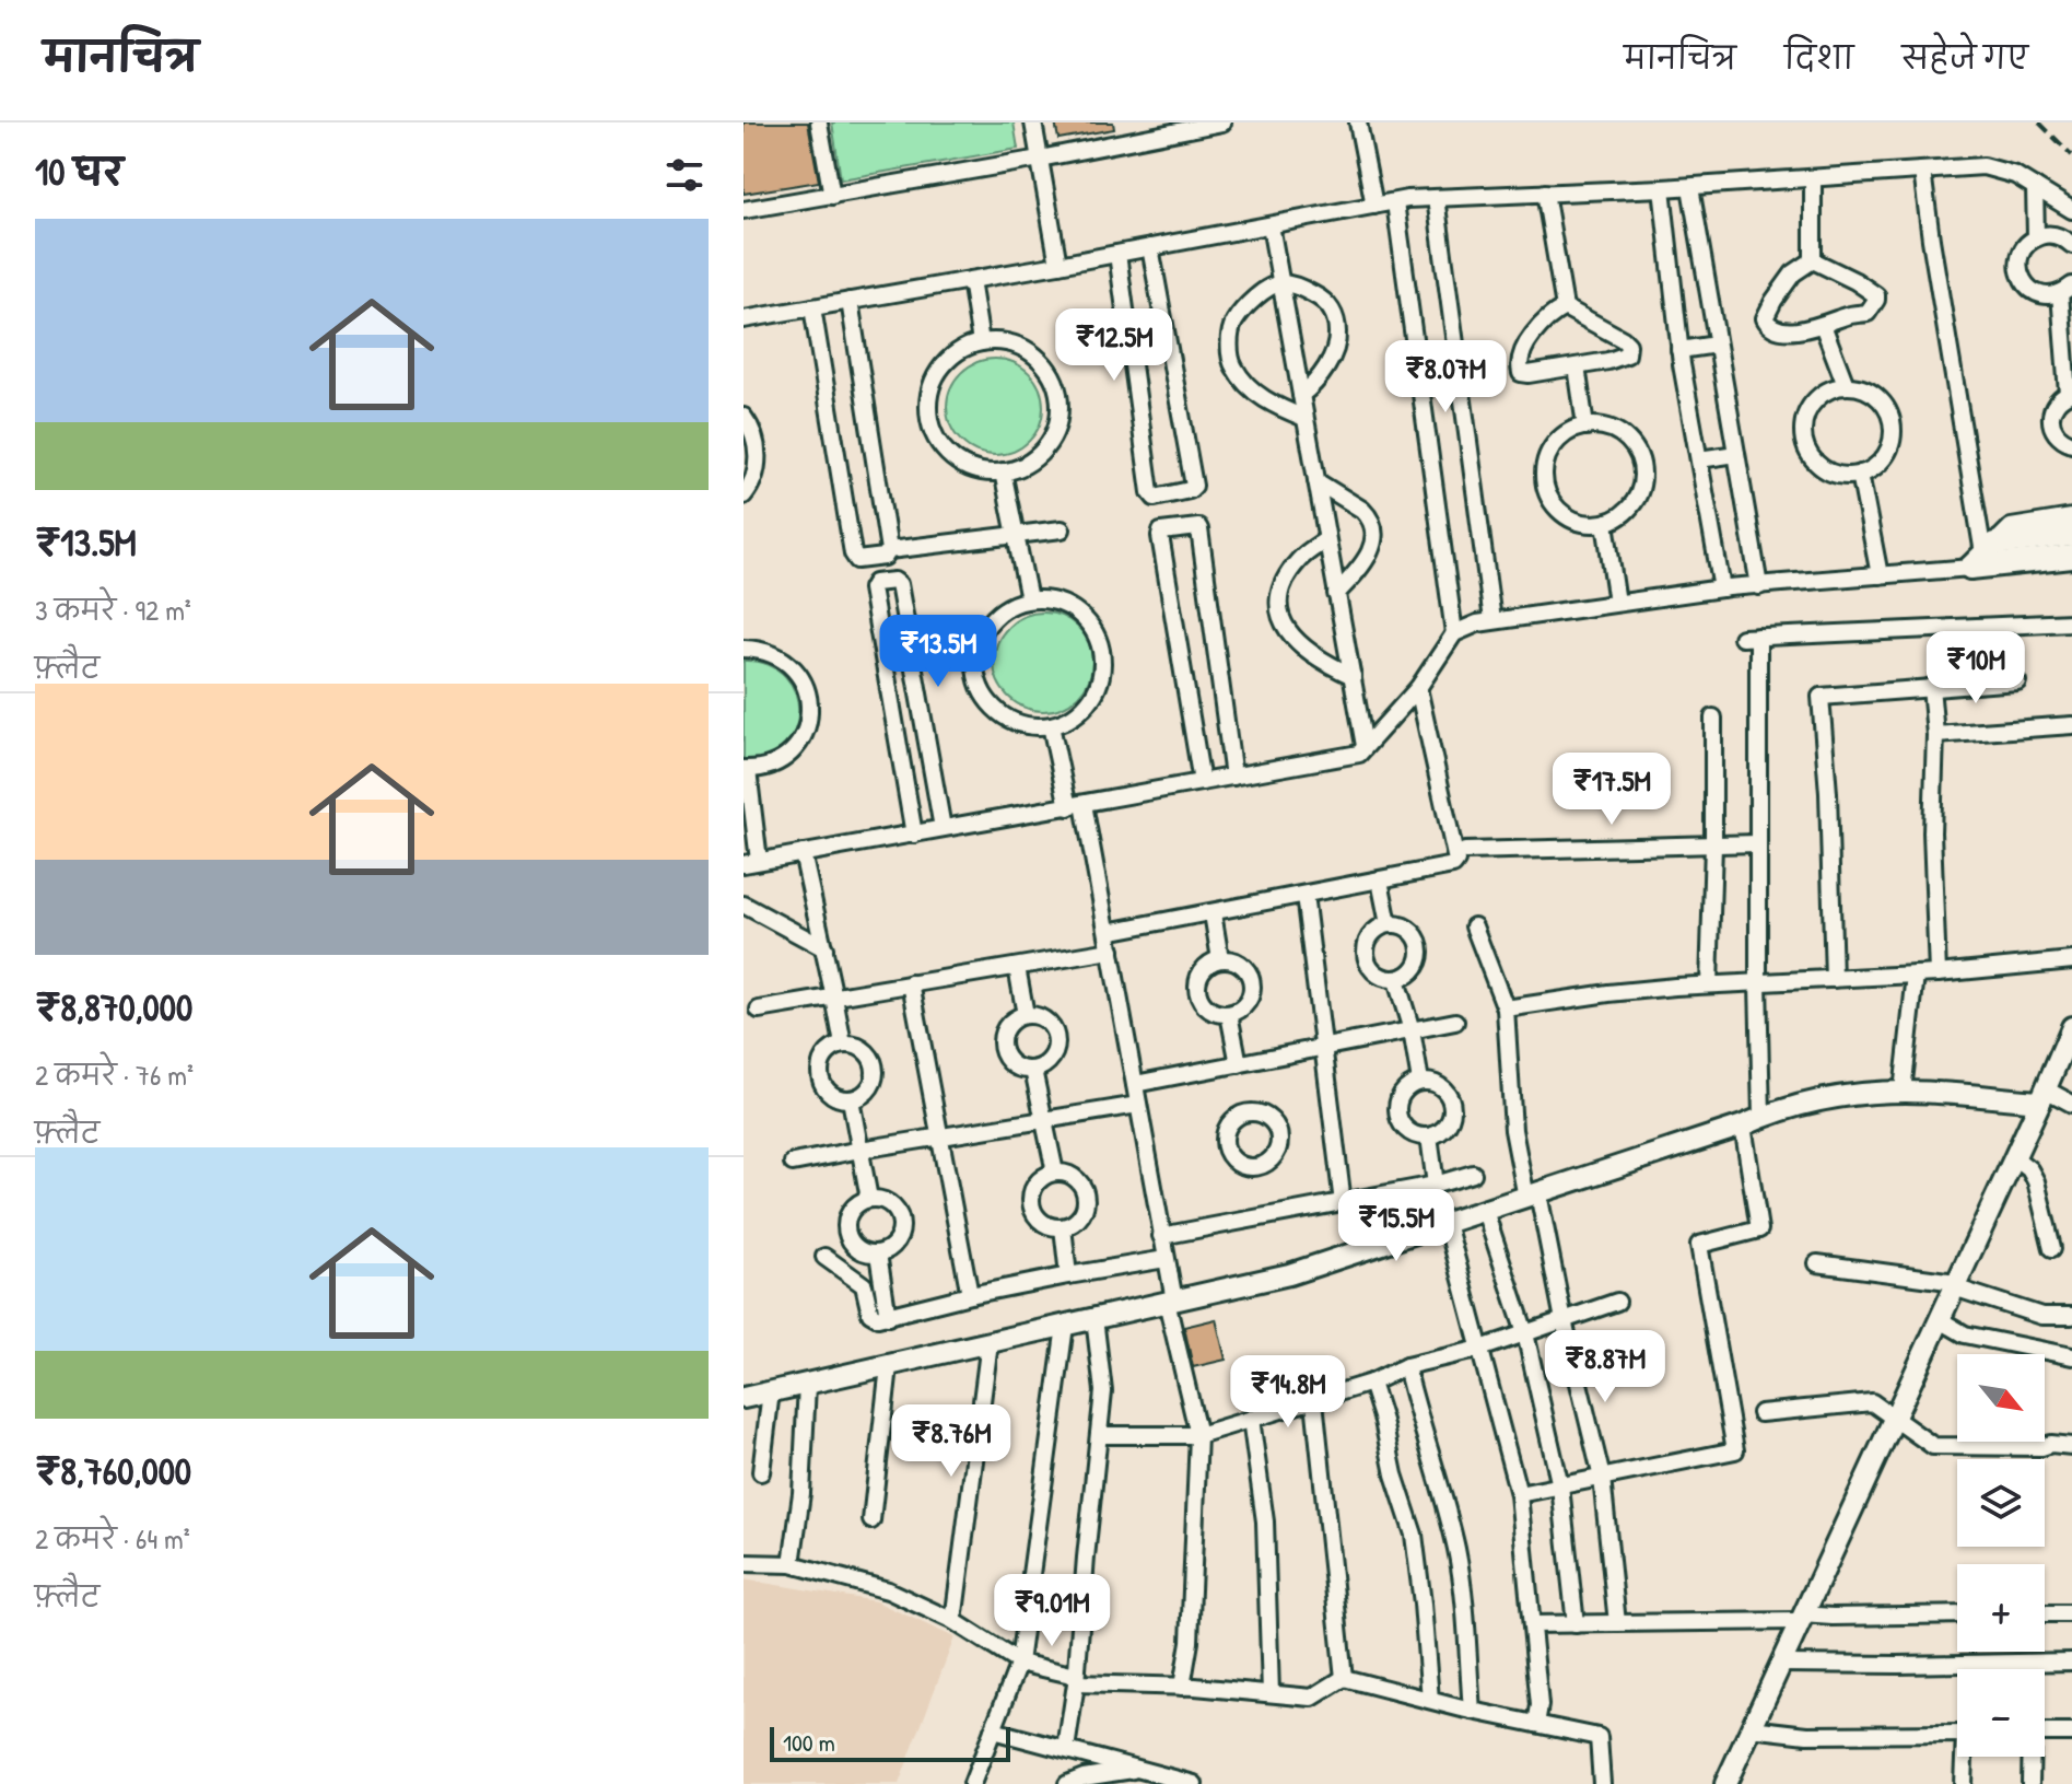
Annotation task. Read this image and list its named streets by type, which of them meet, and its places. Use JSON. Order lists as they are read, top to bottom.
{
  "scale_bar": "100 m",
  "north": "bottom right",
  "page": {
    "header": "मानचित्र",
    "nav": ["मानचित्र", "दिशा", "सहेजे गए"],
    "heading": "10 घर",
    "list": [
      {
        "name": "₹13.5M",
        "note": "3 कमरे · 92 m² · फ़्लैट"
      },
      {
        "name": "₹8,870,000",
        "note": "2 कमरे · 76 m² · फ़्लैट"
      },
      {
        "name": "₹8,760,000",
        "note": "2 कमरे · 64 m² · फ़्लैट"
      }
    ],
    "price": [
      "₹12.5M",
      "₹8.07M",
      "₹13.5M",
      "₹10M",
      "₹17.5M",
      "₹15.5M",
      "₹8.87M",
      "₹14.8M",
      "₹8.76M",
      "₹9.01M"
    ],
    "map_buttons": ["+", "−"],
    "scale": "100 m"
  }
}
